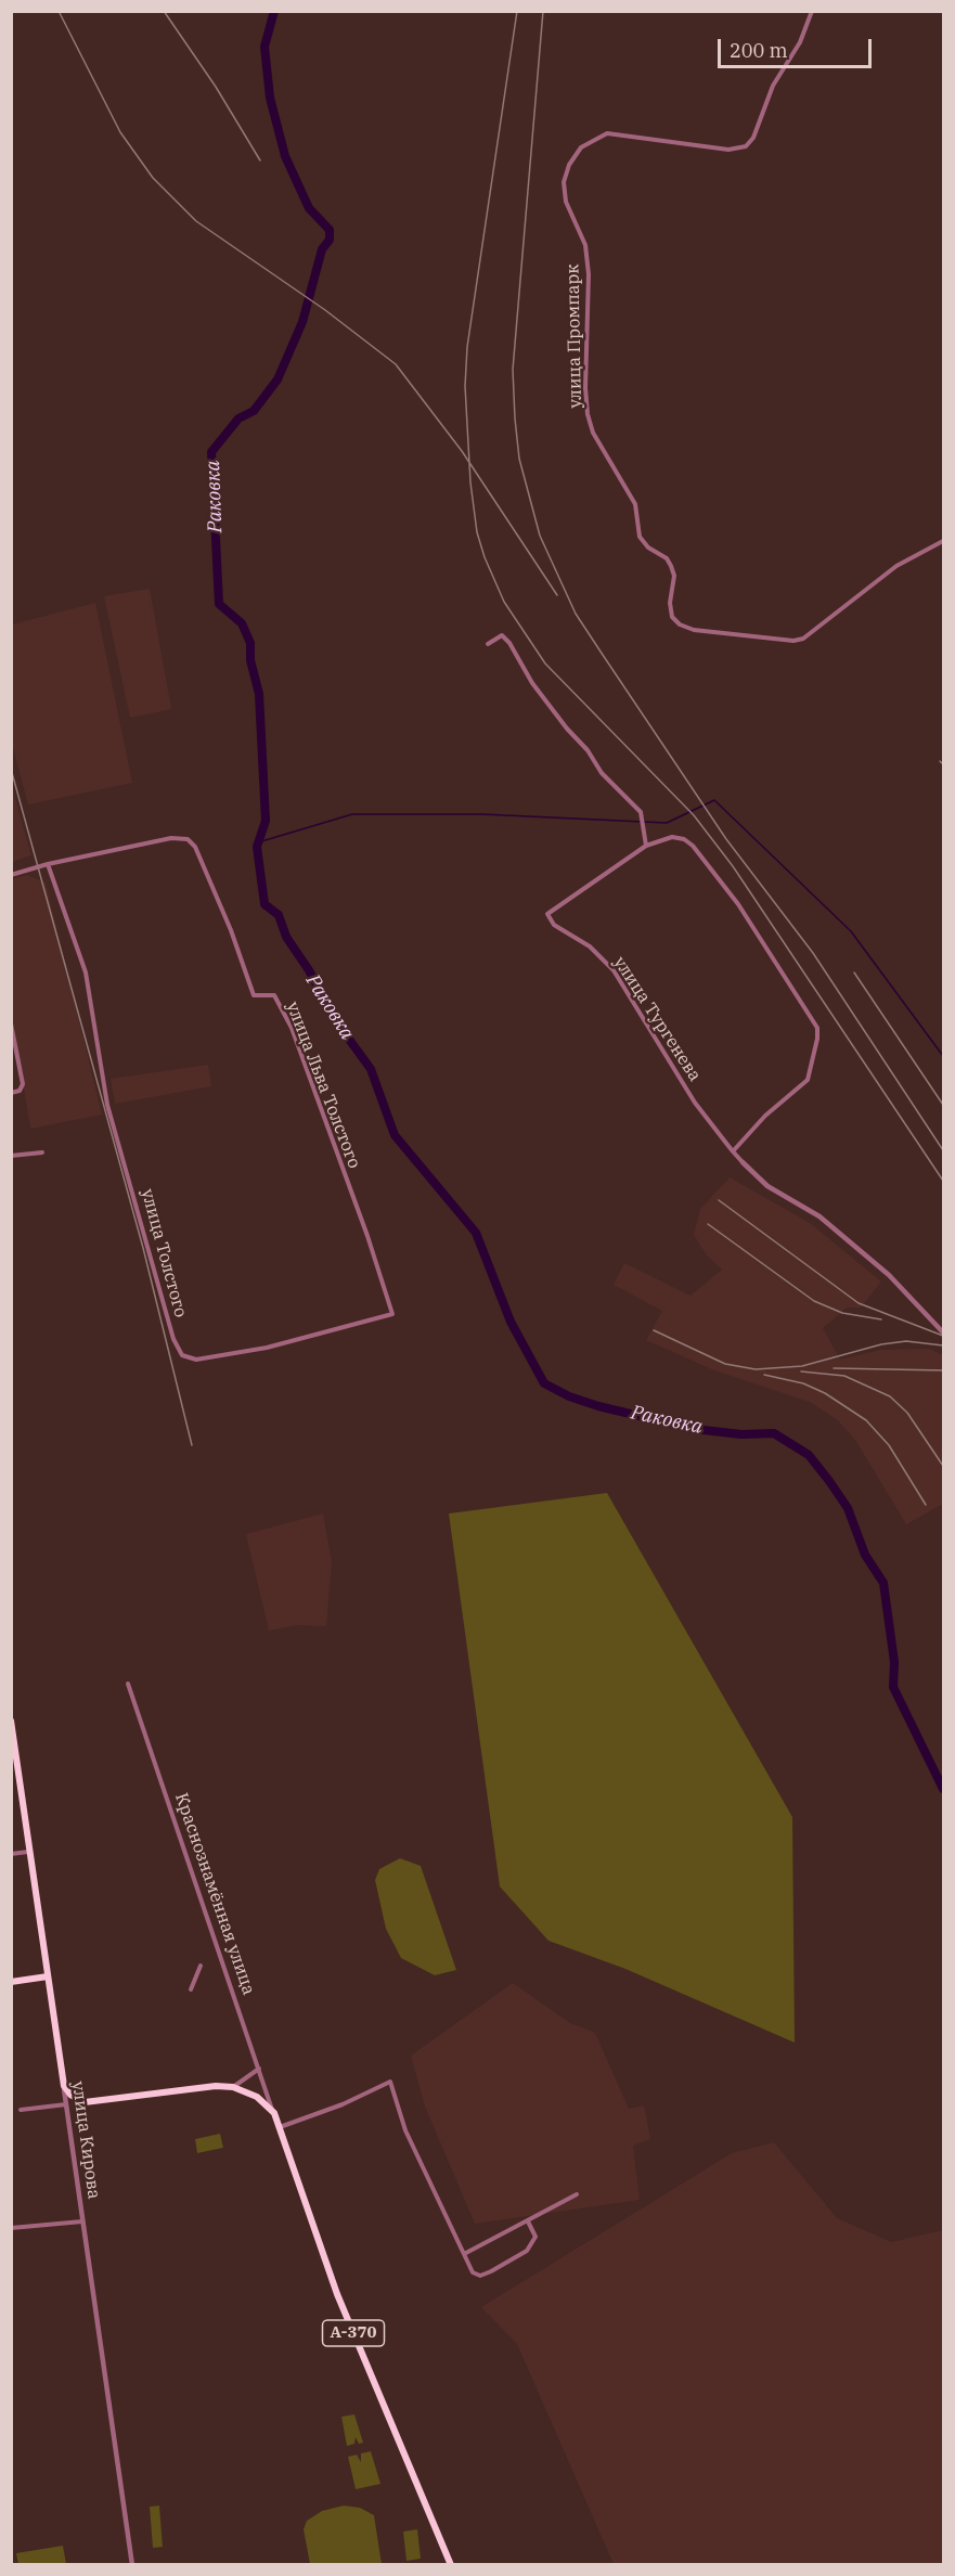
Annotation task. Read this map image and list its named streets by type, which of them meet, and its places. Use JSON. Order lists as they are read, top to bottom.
{
  "streets": {
    "highway": ["Краснознамённая улица", "улица Кирова", "А-370"],
    "street": [
      "улица Промпарк",
      "улица Тургенева",
      "улица Льва Толстого",
      "улица Толстого"
    ]
  },
  "crossings": [
    ["улица Льва Толстого", "улица Толстого"],
    ["Краснознамённая улица", "А-370"]
  ],
  "water": ["Раковка"],
  "scale_bar": "200 m"
}
